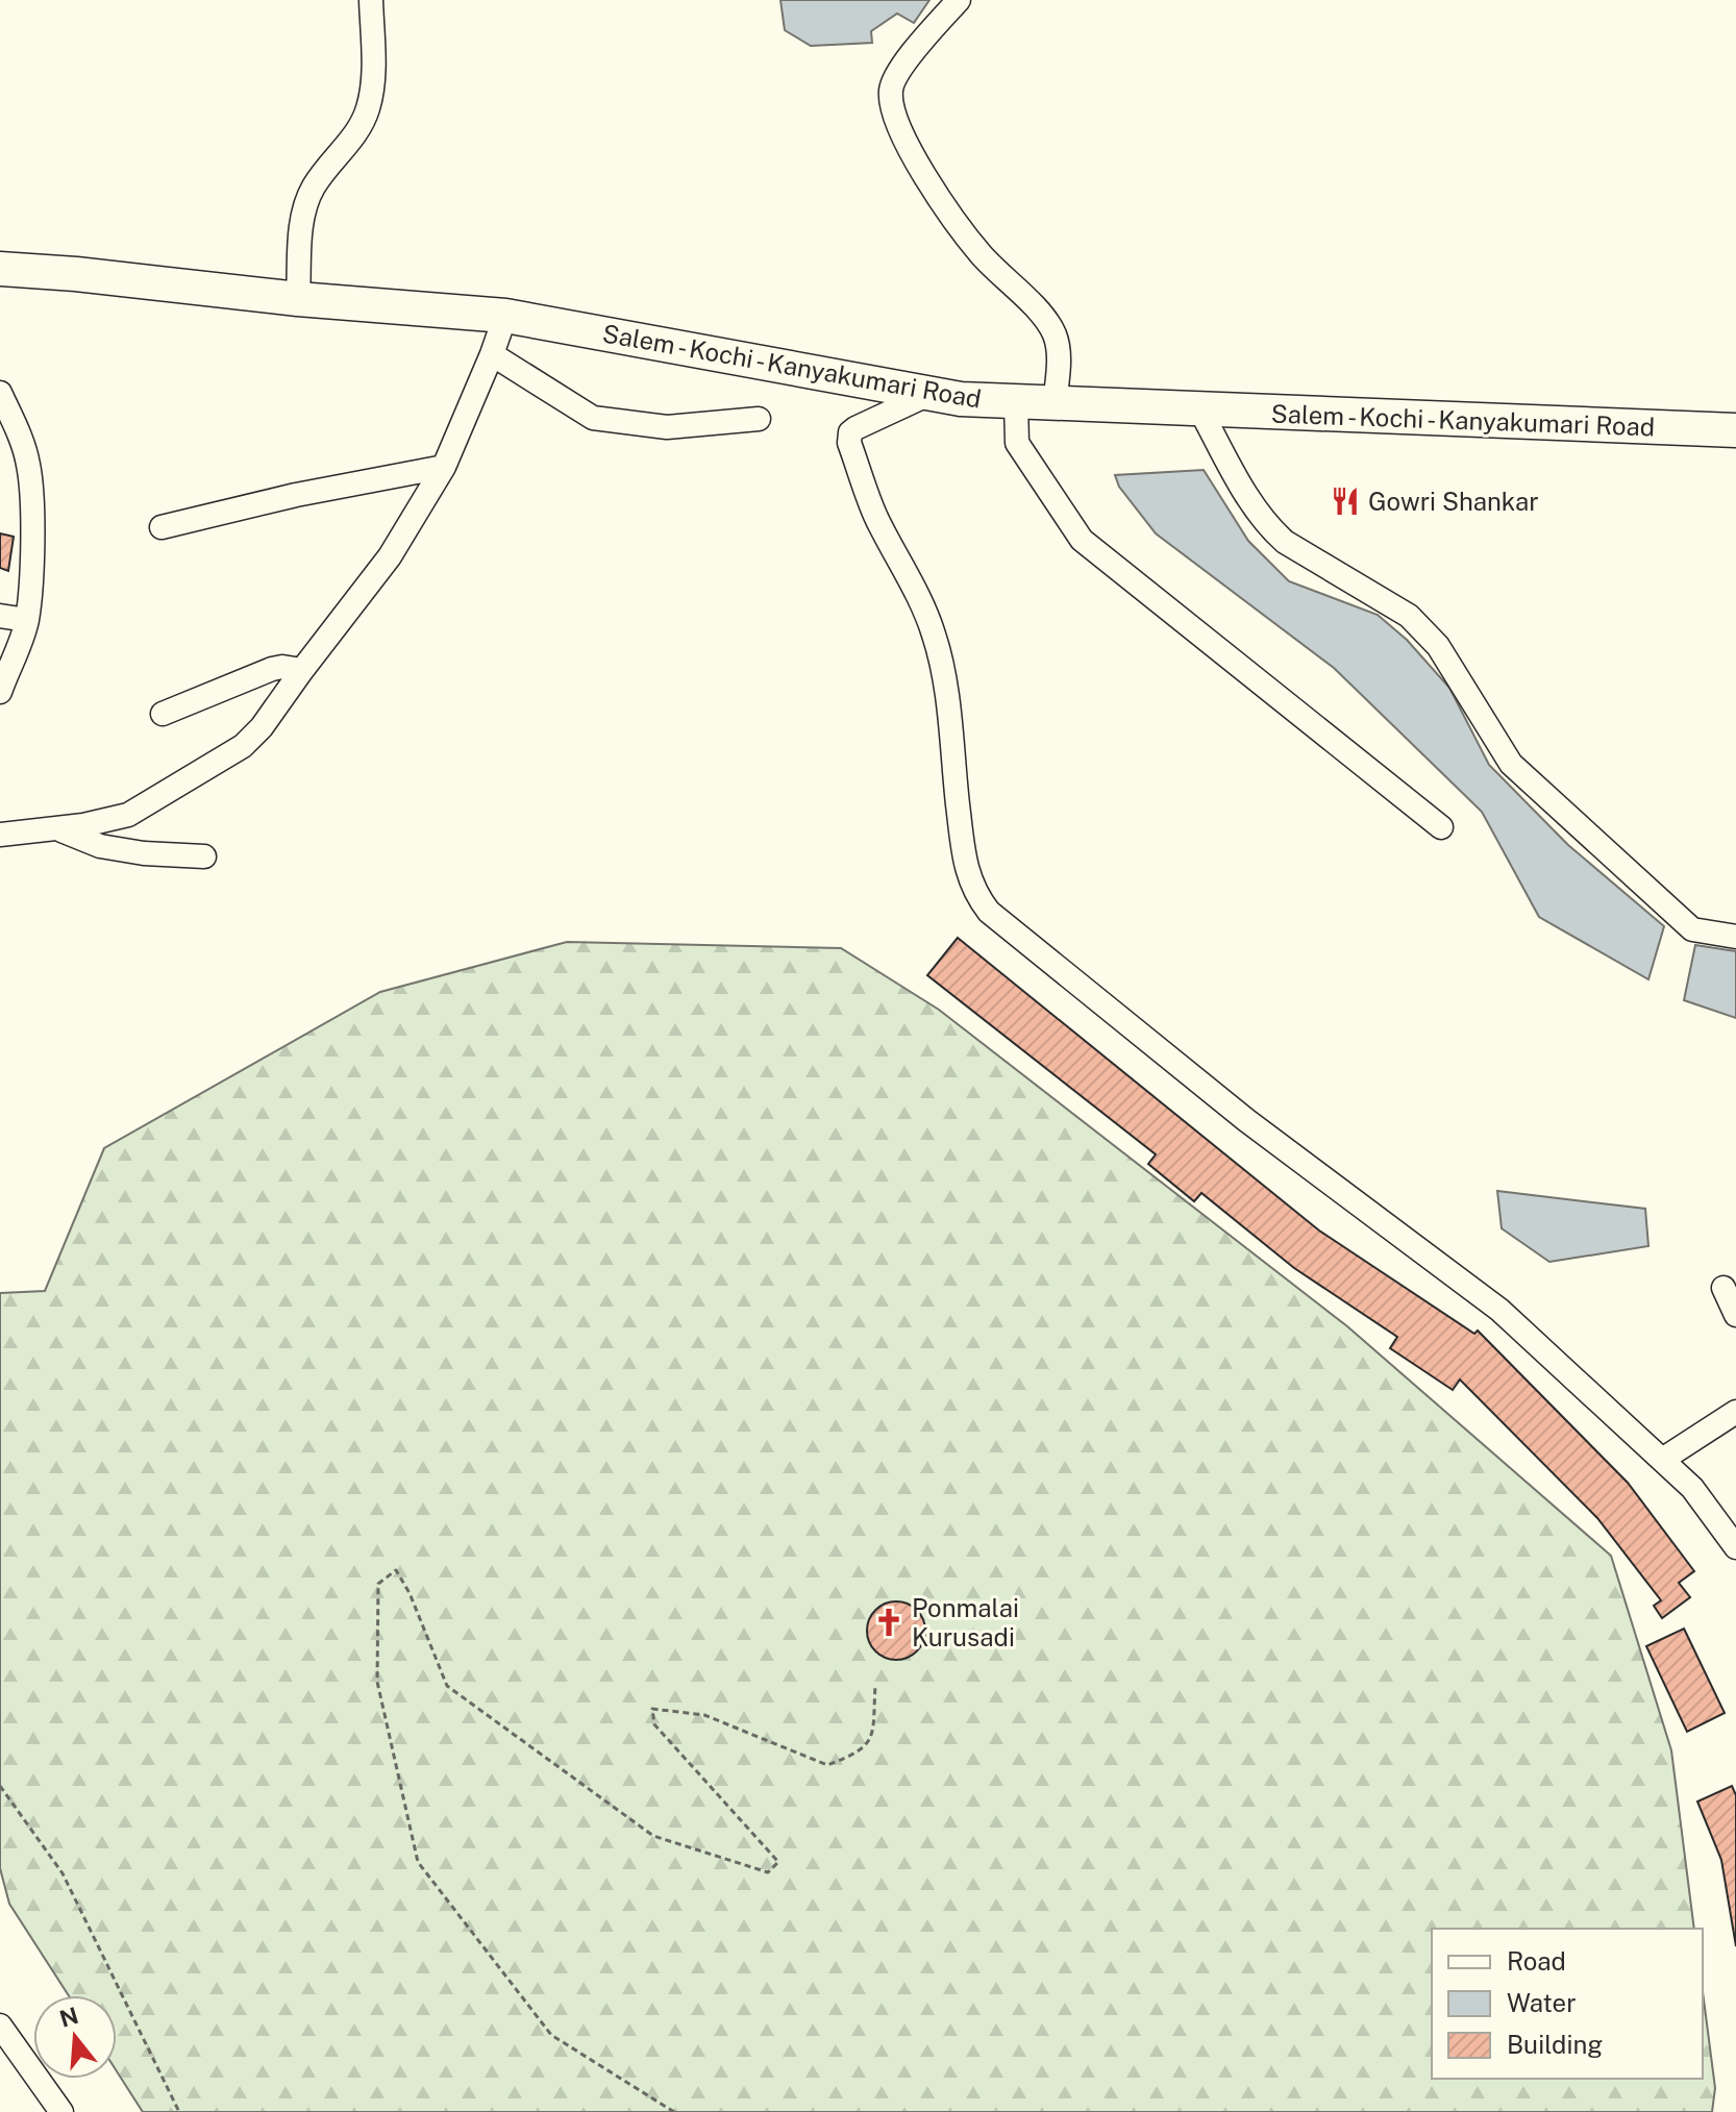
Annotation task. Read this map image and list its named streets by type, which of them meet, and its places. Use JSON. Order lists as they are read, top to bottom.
{
  "streets": {
    "highway": ["Salem - Kochi - Kanyakumari Road"]
  },
  "places": {
    "restaurant": ["Gowri Shankar"],
    "church": ["Ponmalai Kurusadi"]
  },
  "legend": ["Road", "Water", "Building"],
  "north": "top"
}
